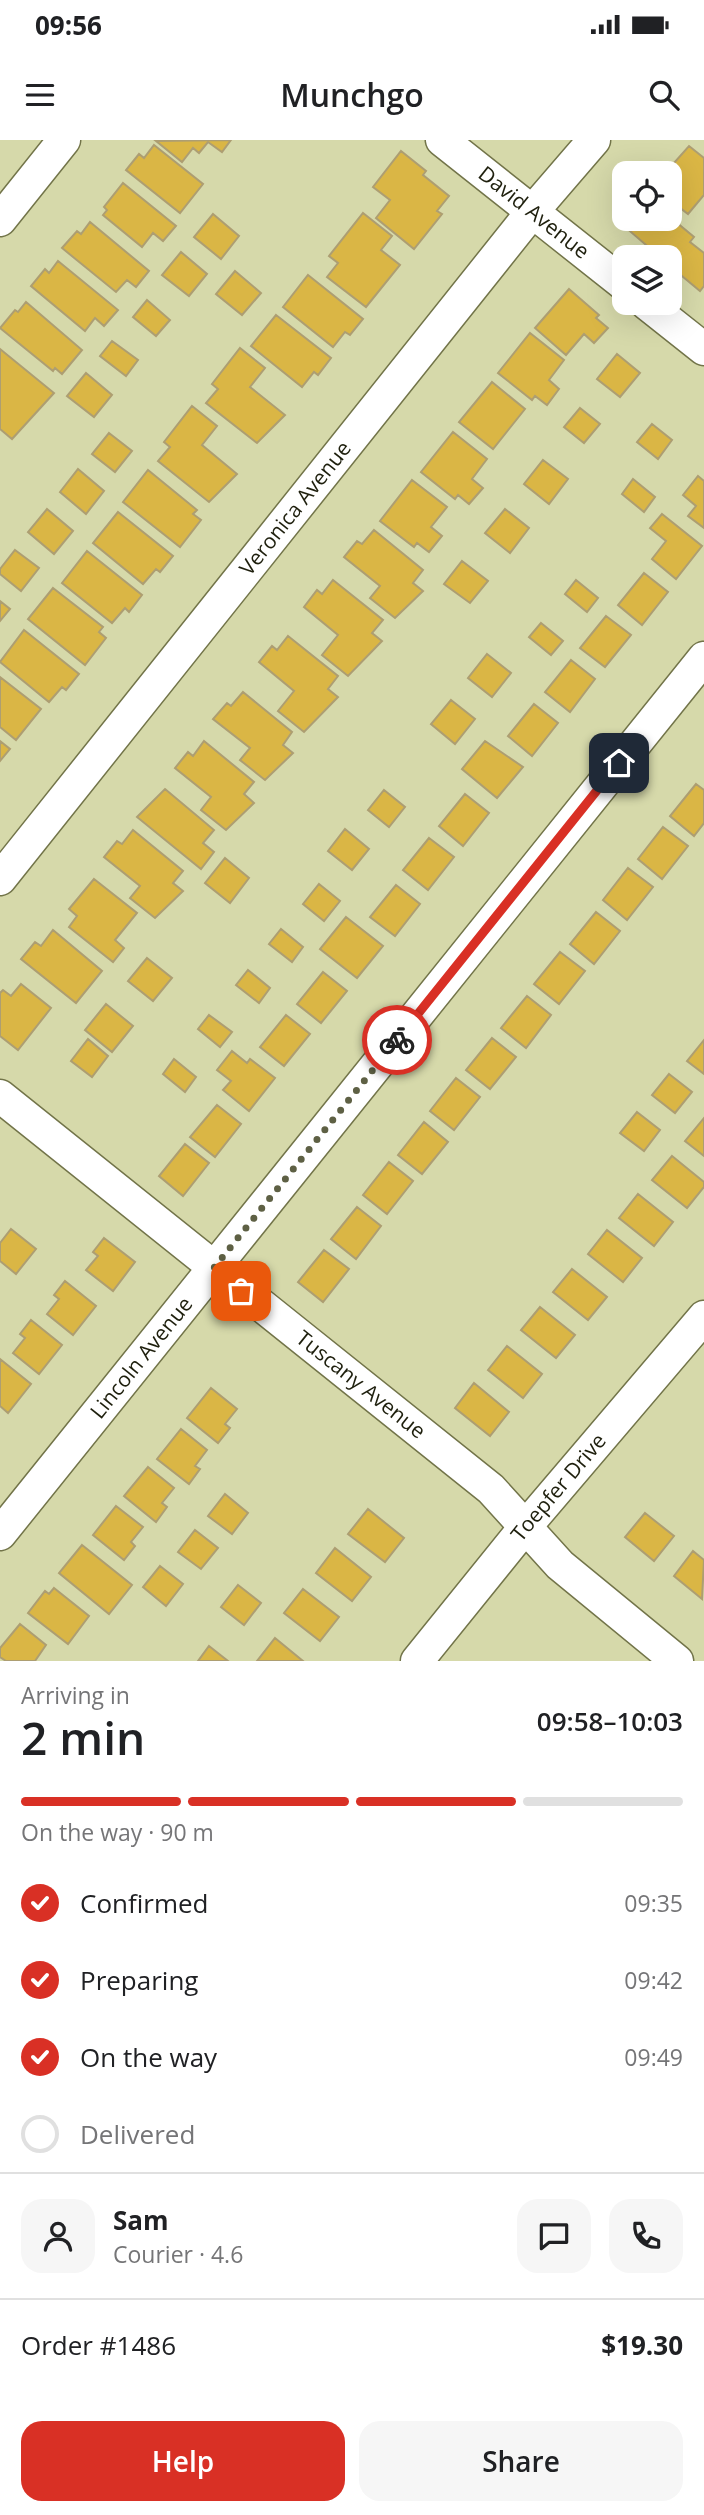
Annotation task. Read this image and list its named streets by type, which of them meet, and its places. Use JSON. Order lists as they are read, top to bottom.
{
  "streets": {
    "street": [
      "David Avenue",
      "Veronica Avenue",
      "Lincoln Avenue",
      "Tuscany Avenue",
      "Toepfer Drive"
    ]
  },
  "crossings": [
    ["David Avenue", "Veronica Avenue"],
    ["Lincoln Avenue", "Tuscany Avenue"],
    ["Tuscany Avenue", "Toepfer Drive"]
  ],
  "page": {
    "status": "09:56",
    "header": "Munchgo",
    "heading": ["2 min", "Arriving in", "09:58–10:03"],
    "panel": [
      "Sam",
      "Courier · 4.6",
      "Order #1486",
      "$19.30"
    ],
    "bar": "On the way · 90 m",
    "list": [
      ["Confirmed", "09:35"],
      ["Preparing", "09:42"],
      ["On the way", "09:49"],
      "Delivered"
    ],
    "buttons": ["Help", "Share"]
  }
}
